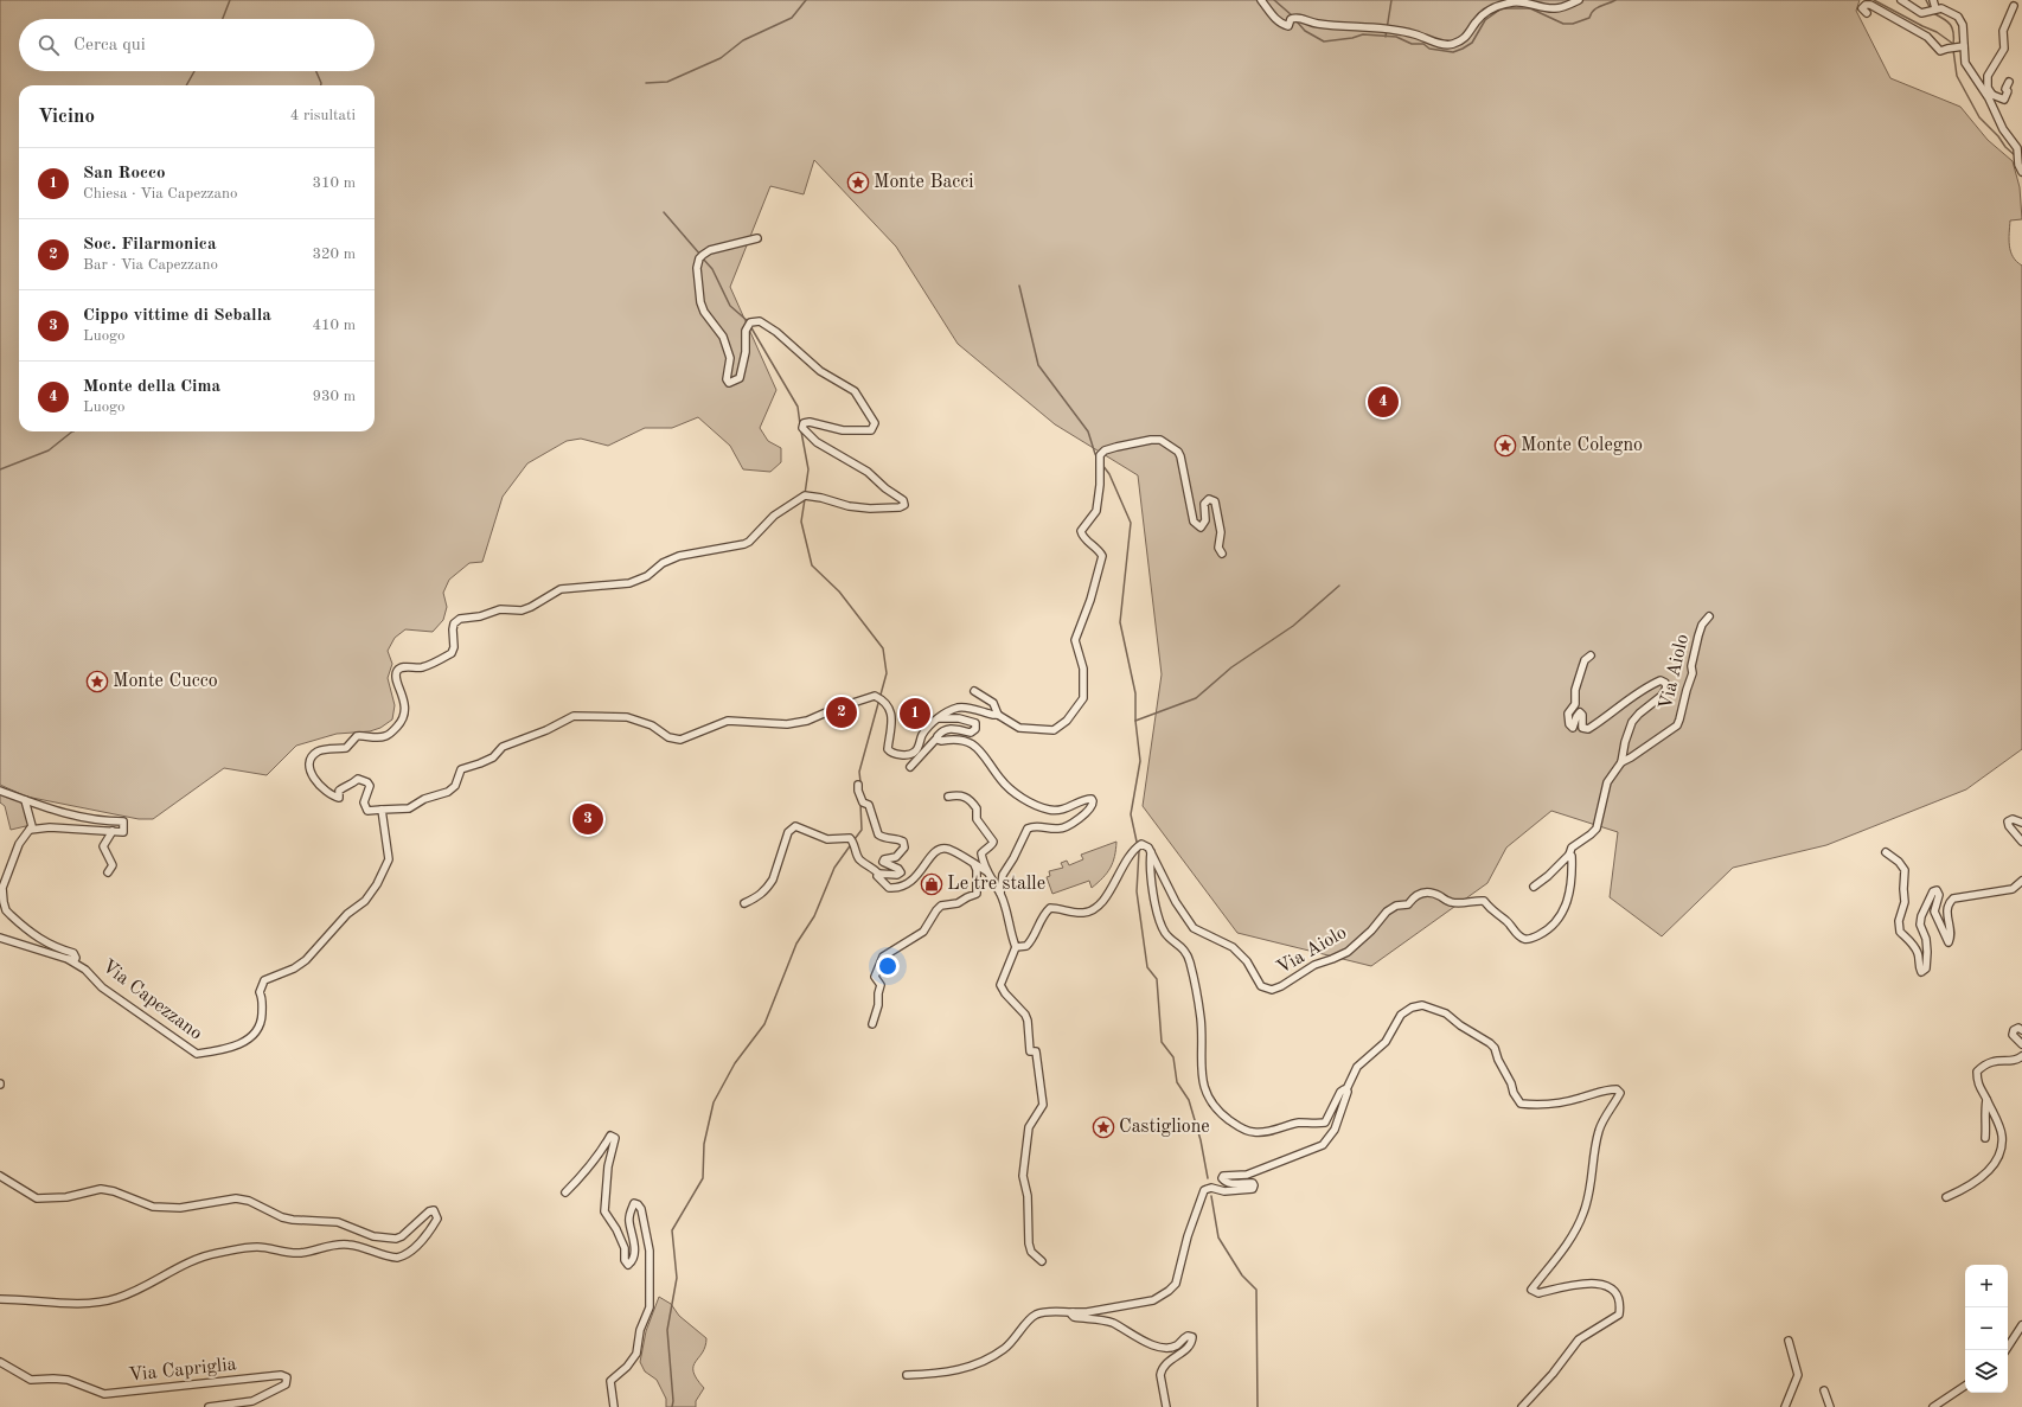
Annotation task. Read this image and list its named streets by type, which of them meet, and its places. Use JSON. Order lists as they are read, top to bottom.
{
  "streets": {
    "street": ["Via Aiolo", "Via Capezzano", "Via Capriglia"]
  },
  "places": {
    "place": [
      "Monte Bacci",
      "Monte Colegno",
      "Monte Cucco",
      "Castiglione"
    ],
    "shop": ["Le tre stalle"]
  },
  "page": {
    "search": "Cerca qui",
    "heading": ["Vicino", "4 risultati"],
    "list": [
      {
        "mark": "1",
        "name": "San Rocco",
        "note": "Chiesa · Via Capezzano",
        "value": "310 m"
      },
      {
        "mark": "2",
        "name": "Soc. Filarmonica",
        "note": "Bar · Via Capezzano",
        "value": "320 m"
      },
      {
        "mark": "3",
        "name": "Cippo vittime di Seballa",
        "note": "Luogo",
        "value": "410 m"
      },
      {
        "mark": "4",
        "name": "Monte della Cima",
        "note": "Luogo",
        "value": "930 m"
      }
    ],
    "pins": [
      "4",
      "2",
      "1",
      "3"
    ],
    "map_buttons": ["+", "−"]
  }
}
